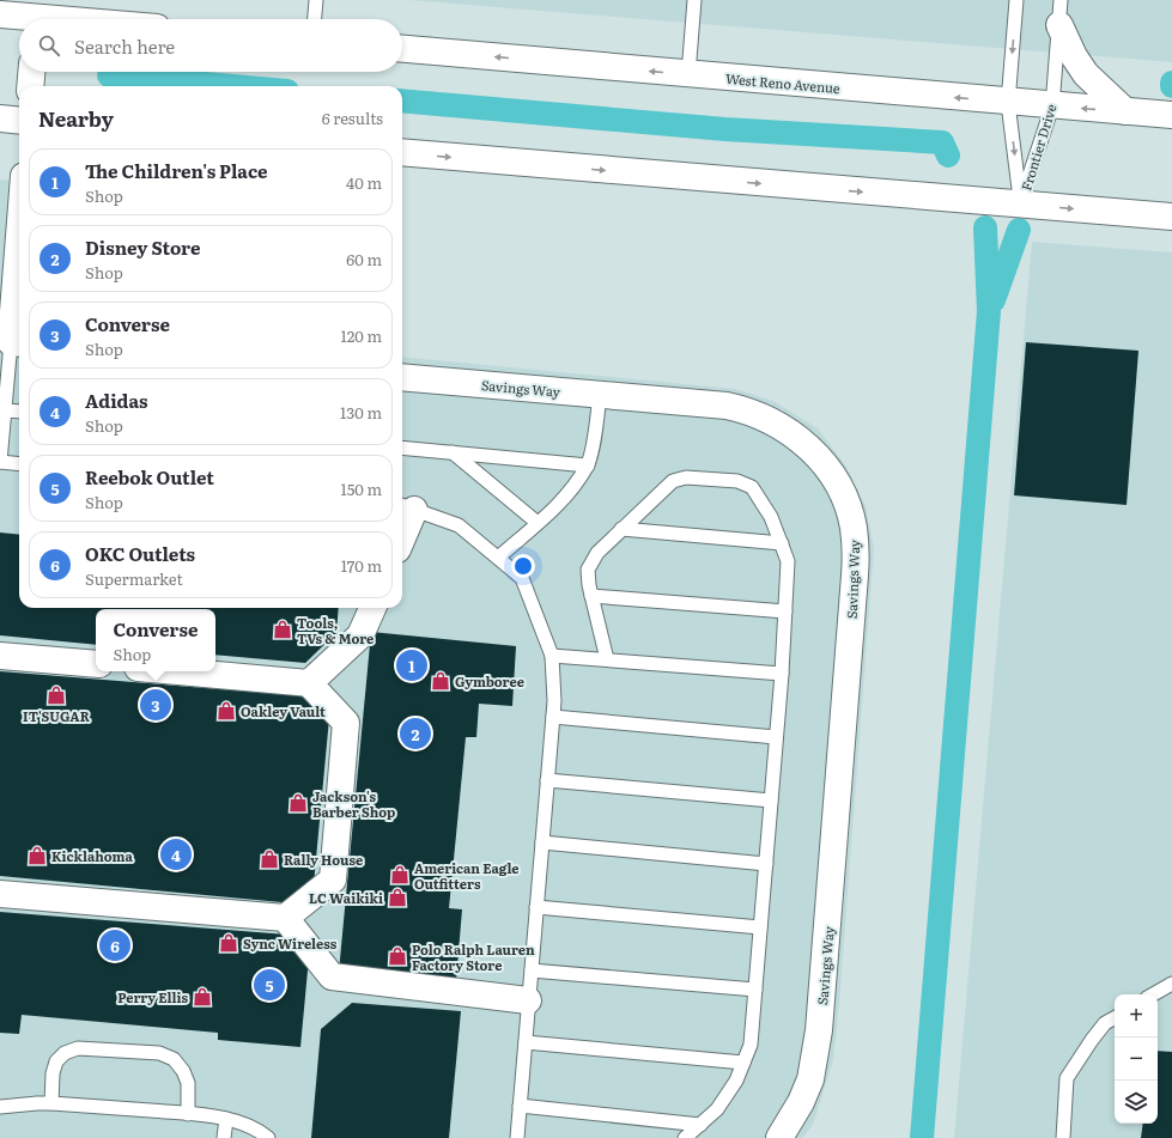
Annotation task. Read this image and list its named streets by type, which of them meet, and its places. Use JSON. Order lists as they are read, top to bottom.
{
  "streets": {
    "street": ["West Reno Avenue", "Savings Way"],
    "lane": ["Frontier Drive"]
  },
  "crossings": [
    ["West Reno Avenue", "Frontier Drive"]
  ],
  "places": {
    "shop": [
      "Tools, TVs & More",
      "Gymboree",
      "IT'SUGAR",
      "Oakley Vault",
      "Jackson's Barber Shop",
      "Kicklahoma",
      "Rally House",
      "American Eagle Outfitters",
      "LC Waikiki",
      "Sync Wireless",
      "Polo Ralph Lauren Factory Store",
      "Perry Ellis"
    ]
  },
  "page": {
    "search": "Search here",
    "heading": ["Nearby", "6 results"],
    "list": [
      {
        "mark": "1",
        "name": "The Children's Place",
        "note": "Shop",
        "value": "40 m"
      },
      {
        "mark": "2",
        "name": "Disney Store",
        "note": "Shop",
        "value": "60 m"
      },
      {
        "mark": "3",
        "name": "Converse",
        "note": "Shop",
        "value": "120 m"
      },
      {
        "mark": "4",
        "name": "Adidas",
        "note": "Shop",
        "value": "130 m"
      },
      {
        "mark": "5",
        "name": "Reebok Outlet",
        "note": "Shop",
        "value": "150 m"
      },
      {
        "mark": "6",
        "name": "OKC Outlets",
        "note": "Supermarket",
        "value": "170 m"
      }
    ],
    "popup": ["Converse", "Shop"],
    "pins": [
      "1",
      "3",
      "2",
      "4",
      "6",
      "5"
    ],
    "map_buttons": ["+", "−"]
  }
}
